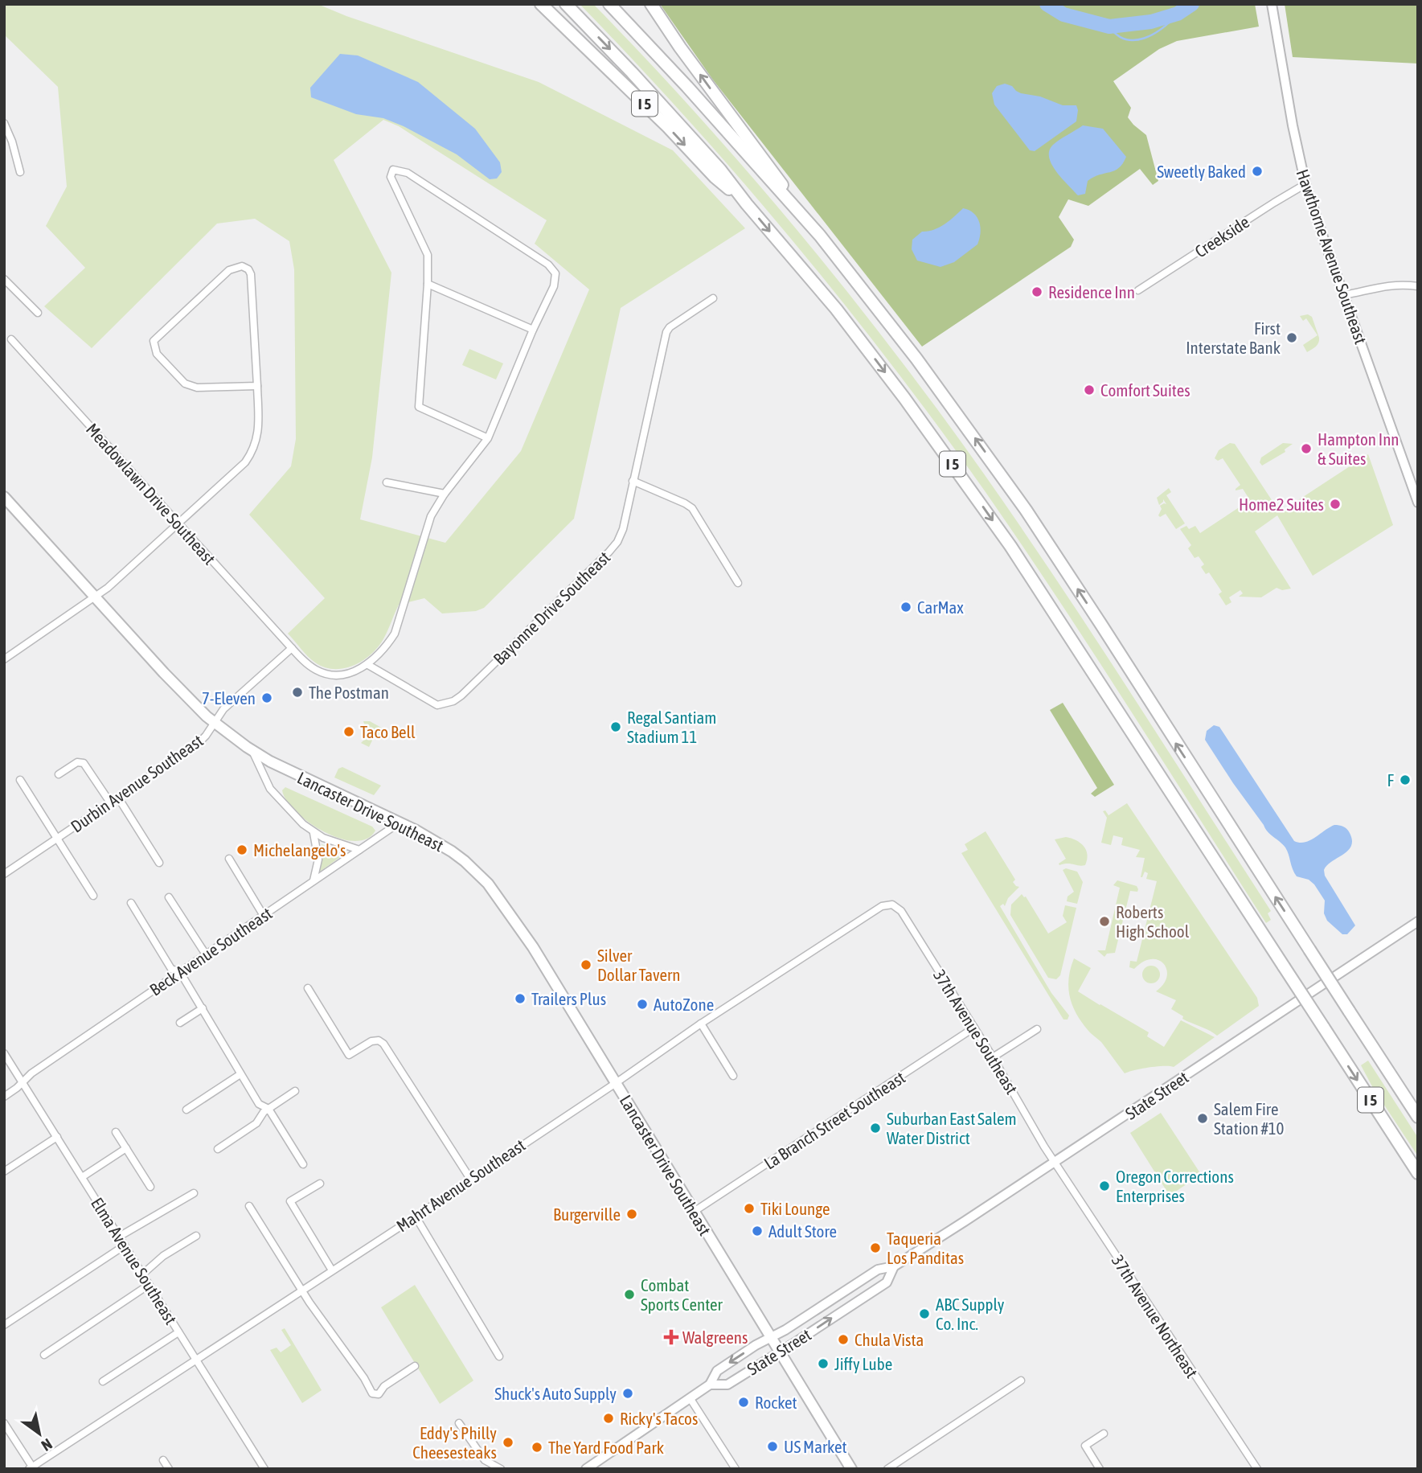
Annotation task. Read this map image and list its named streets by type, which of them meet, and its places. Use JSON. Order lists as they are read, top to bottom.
{
  "streets": {
    "highway": ["I 5"],
    "main road": ["Hawthorne Avenue Southeast", "Lancaster Drive Southeast", "State Street"],
    "street": [
      "Creekside",
      "Meadowlawn Drive Southeast",
      "Bayonne Drive Southeast",
      "Durbin Avenue Southeast",
      "Beck Avenue Southeast",
      "37th Avenue Southeast",
      "La Branch Street Southeast",
      "Mahrt Avenue Southeast",
      "Elma Avenue Southeast",
      "37th Avenue Northeast"
    ]
  },
  "crossings": [
    ["Creekside", "Hawthorne Avenue Southeast"],
    ["Meadowlawn Drive Southeast", "Durbin Avenue Southeast"],
    ["Durbin Avenue Southeast", "Lancaster Drive Southeast"],
    ["Lancaster Drive Southeast", "Beck Avenue Southeast"],
    ["Lancaster Drive Southeast", "State Street"],
    ["Lancaster Drive Southeast", "La Branch Street Southeast"],
    ["Lancaster Drive Southeast", "Mahrt Avenue Southeast"],
    ["Beck Avenue Southeast", "Elma Avenue Southeast"],
    ["37th Avenue Southeast", "State Street"],
    ["37th Avenue Southeast", "La Branch Street Southeast"],
    ["37th Avenue Southeast", "Mahrt Avenue Southeast"],
    ["37th Avenue Southeast", "37th Avenue Northeast"],
    ["State Street", "37th Avenue Northeast"],
    ["Mahrt Avenue Southeast", "Elma Avenue Southeast"]
  ],
  "places": {
    "other": [
      "Sweetly Baked",
      "Residence Inn",
      "First Interstate Bank",
      "Comfort Suites",
      "Hampton Inn & Suites",
      "Home2 Suites",
      "CarMax",
      "The Postman",
      "7-Eleven",
      "Regal Santiam Stadium 11",
      "Taco Bell",
      "F",
      "Michelangelo's",
      "Roberts High School",
      "Silver Dollar Tavern",
      "Trailers Plus",
      "AutoZone",
      "Salem Fire Station #10",
      "Suburban East Salem Water District",
      "Oregon Corrections Enterprises",
      "Tiki Lounge",
      "Burgerville",
      "Adult Store",
      "Taqueria Los Panditas",
      "Combat Sports Center",
      "ABC Supply Co. Inc.",
      "Chula Vista",
      "Jiffy Lube",
      "Shuck's Auto Supply",
      "Rocket",
      "Ricky's Tacos",
      "Eddy's Philly Cheesesteaks",
      "US Market",
      "The Yard Food Park"
    ],
    "health": ["Walgreens"]
  },
  "north": "bottom right"
}
